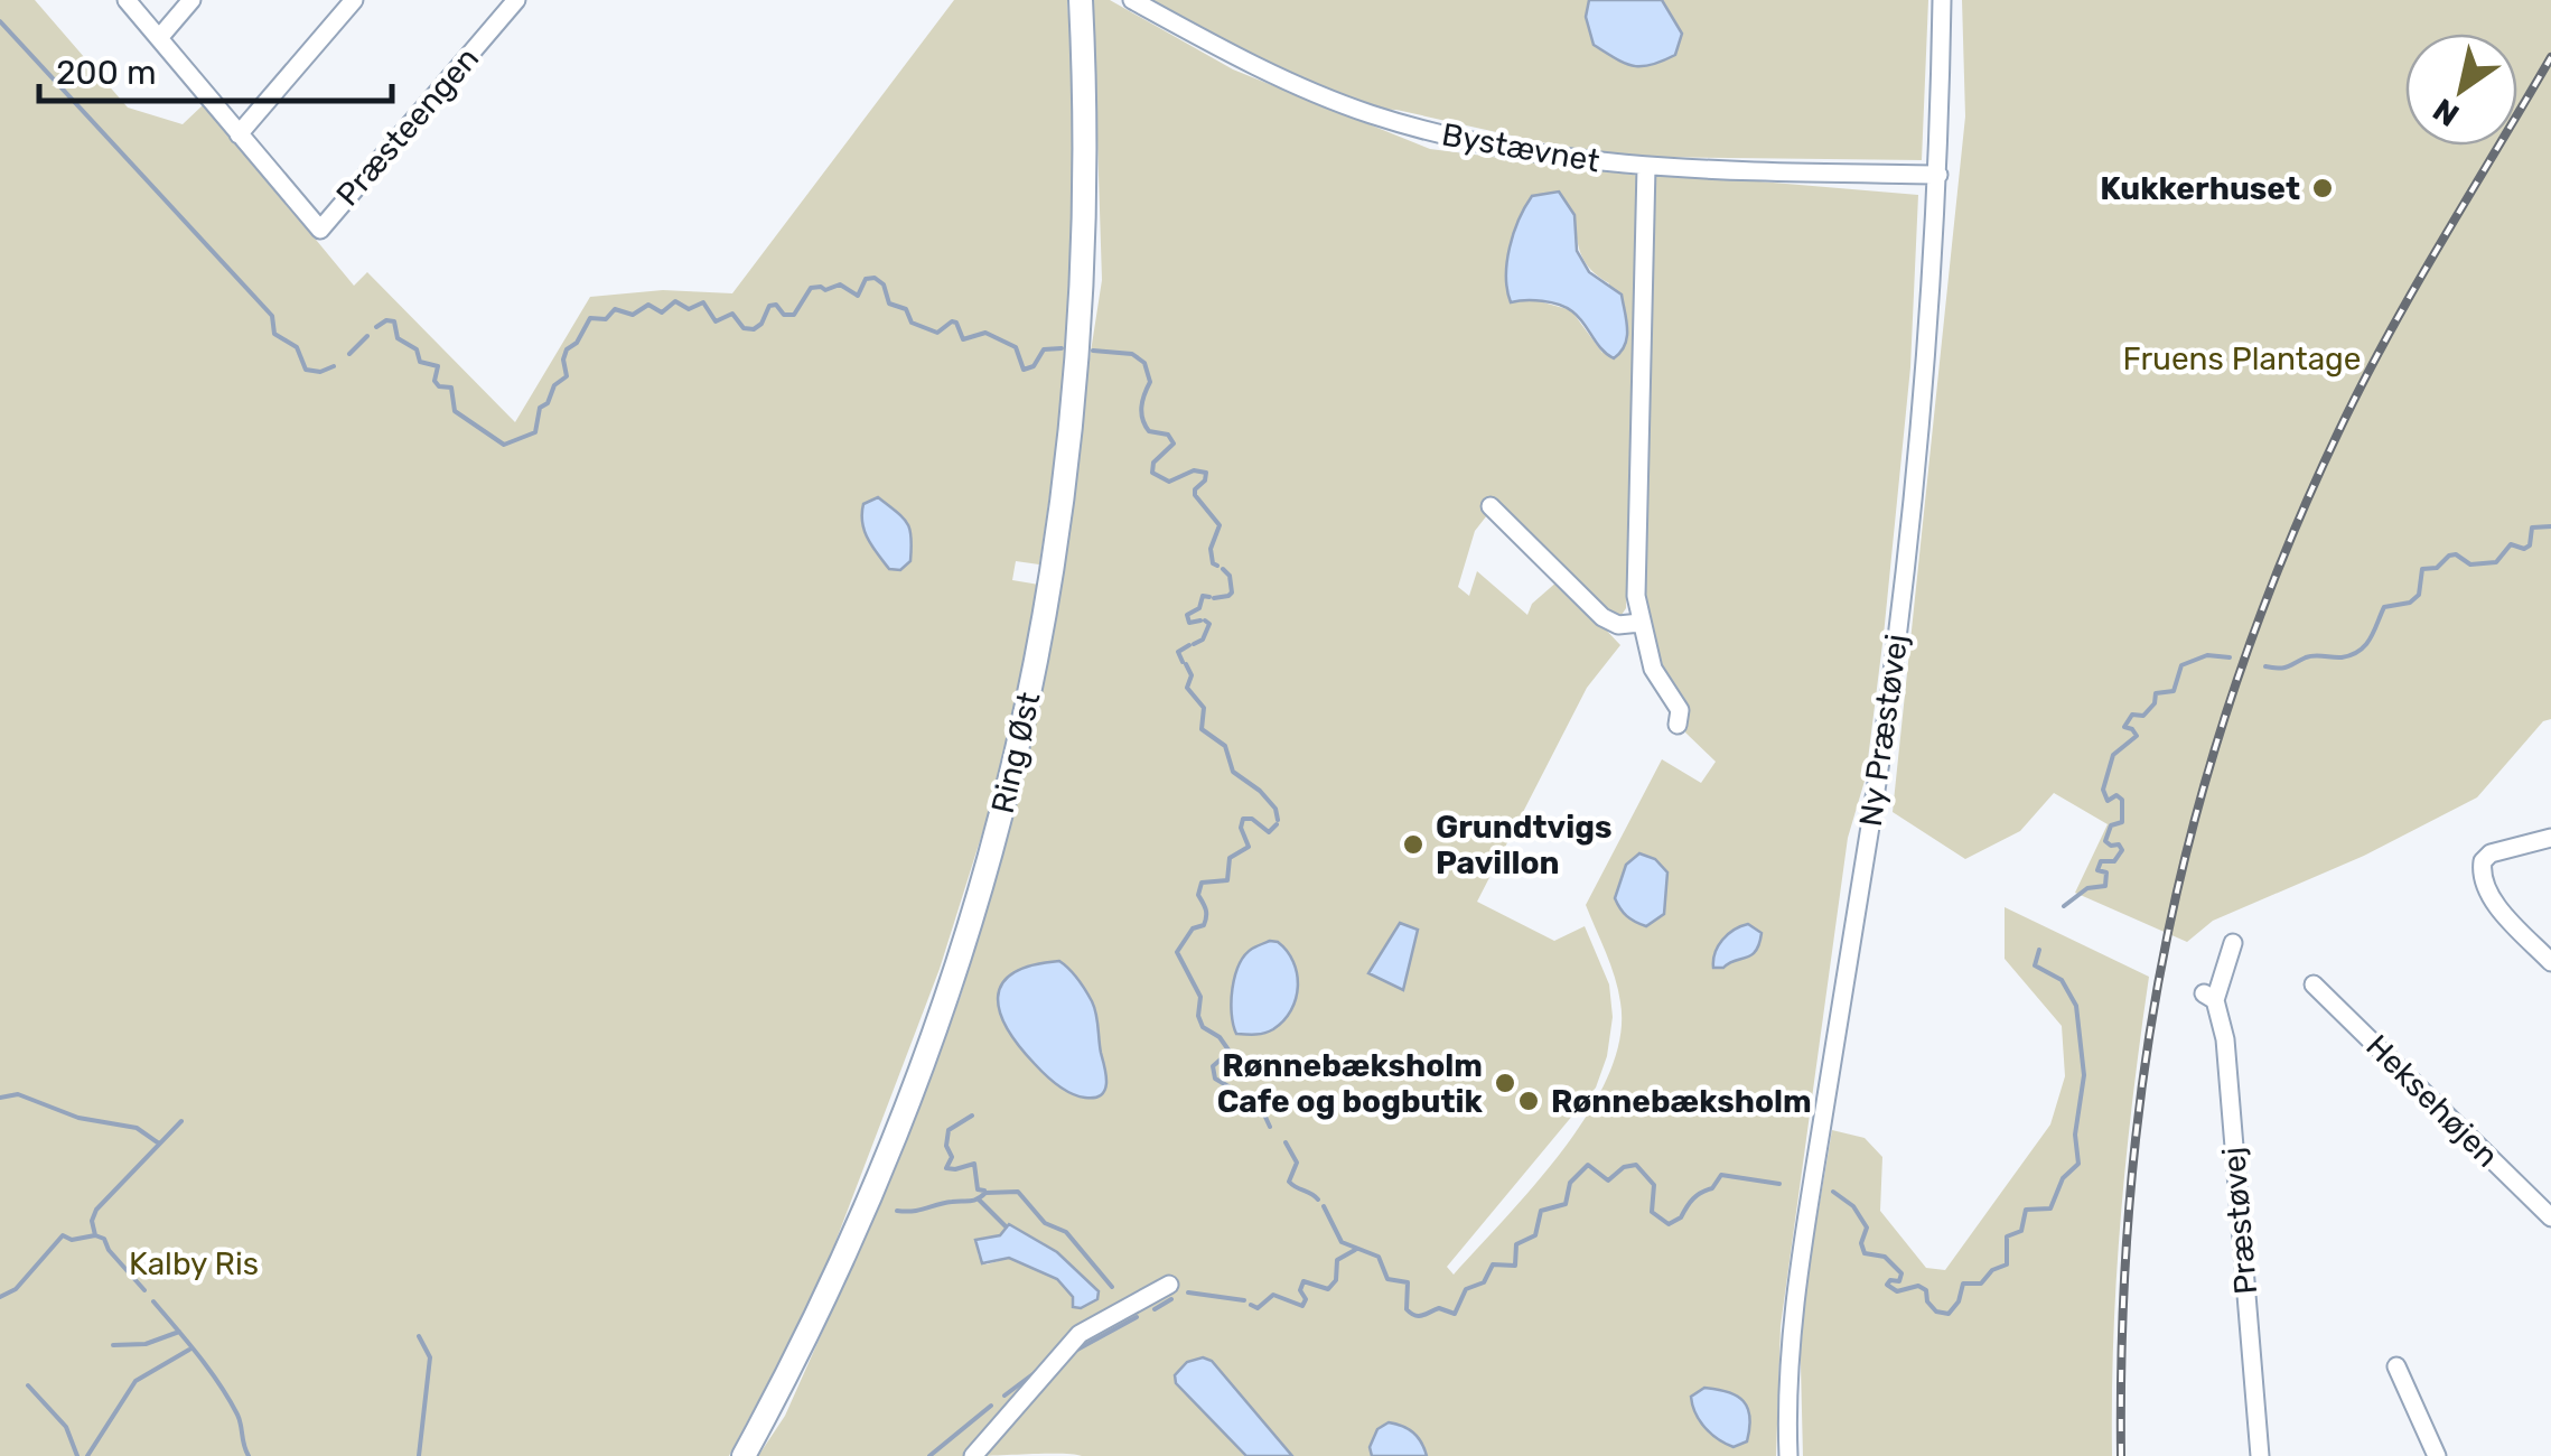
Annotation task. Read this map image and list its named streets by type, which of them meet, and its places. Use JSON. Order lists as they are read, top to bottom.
{
  "streets": {
    "main road": ["Ring Øst"],
    "street": [
      "Præsteengen",
      "Bystævnet",
      "Ny Præstøvej",
      "Heksehøjen",
      "Præstøvej"
    ]
  },
  "crossings": [
    ["Bystævnet", "Ny Præstøvej"]
  ],
  "parks": ["Fruens Plantage", "Kalby Ris"],
  "places": [
    "Kukkerhuset",
    "Grundtvigs Pavillon",
    "Rønnebæksholm Cafe og bogbutik",
    "Rønnebæksholm"
  ],
  "scale_bar": "200 m",
  "north": "bottom left"
}
